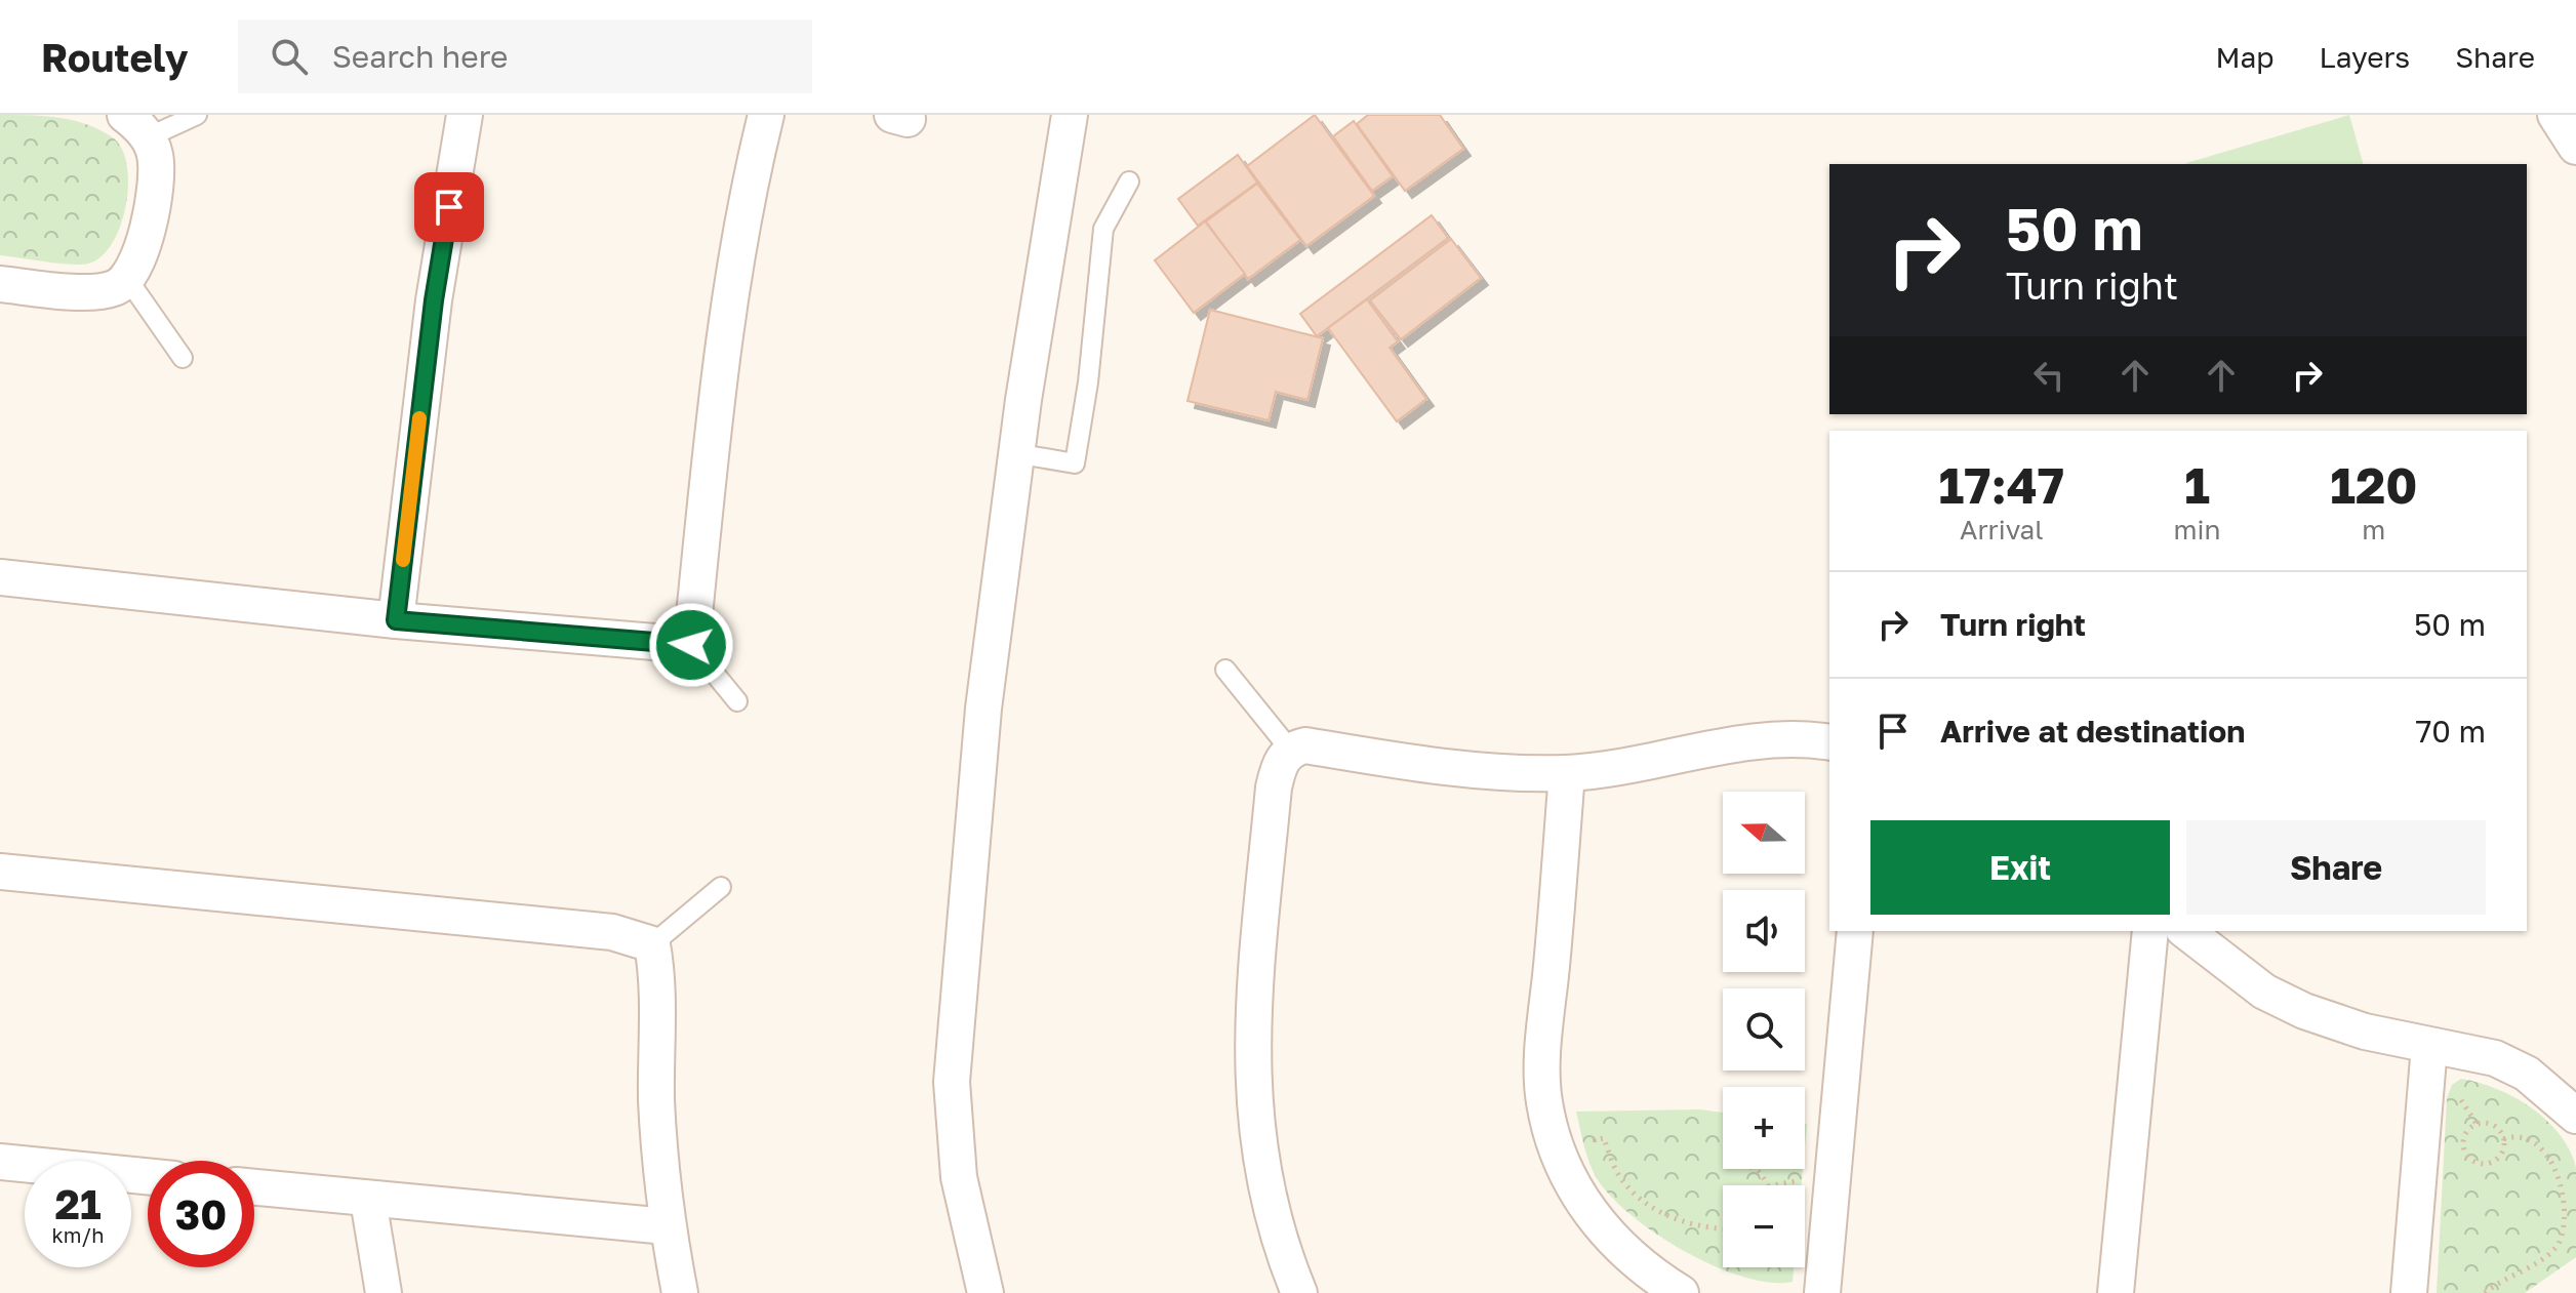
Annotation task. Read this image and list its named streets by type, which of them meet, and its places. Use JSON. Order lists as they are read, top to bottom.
{
  "north": "left",
  "page": {
    "header": "Routely",
    "search": "Search here",
    "nav": ["Map", "Layers", "Share"],
    "turn": ["50 m", "Turn right"],
    "eta": [
      "17:47",
      "Arrival",
      "1",
      "min",
      "120",
      "m"
    ],
    "list": [
      {
        "name": "Turn right",
        "value": "50 m"
      },
      {
        "name": "Arrive at destination",
        "value": "70 m"
      }
    ],
    "map_buttons": ["+", "−"],
    "buttons": ["Exit", "Share"],
    "speed": "21 km/h",
    "limit": "30"
  }
}
